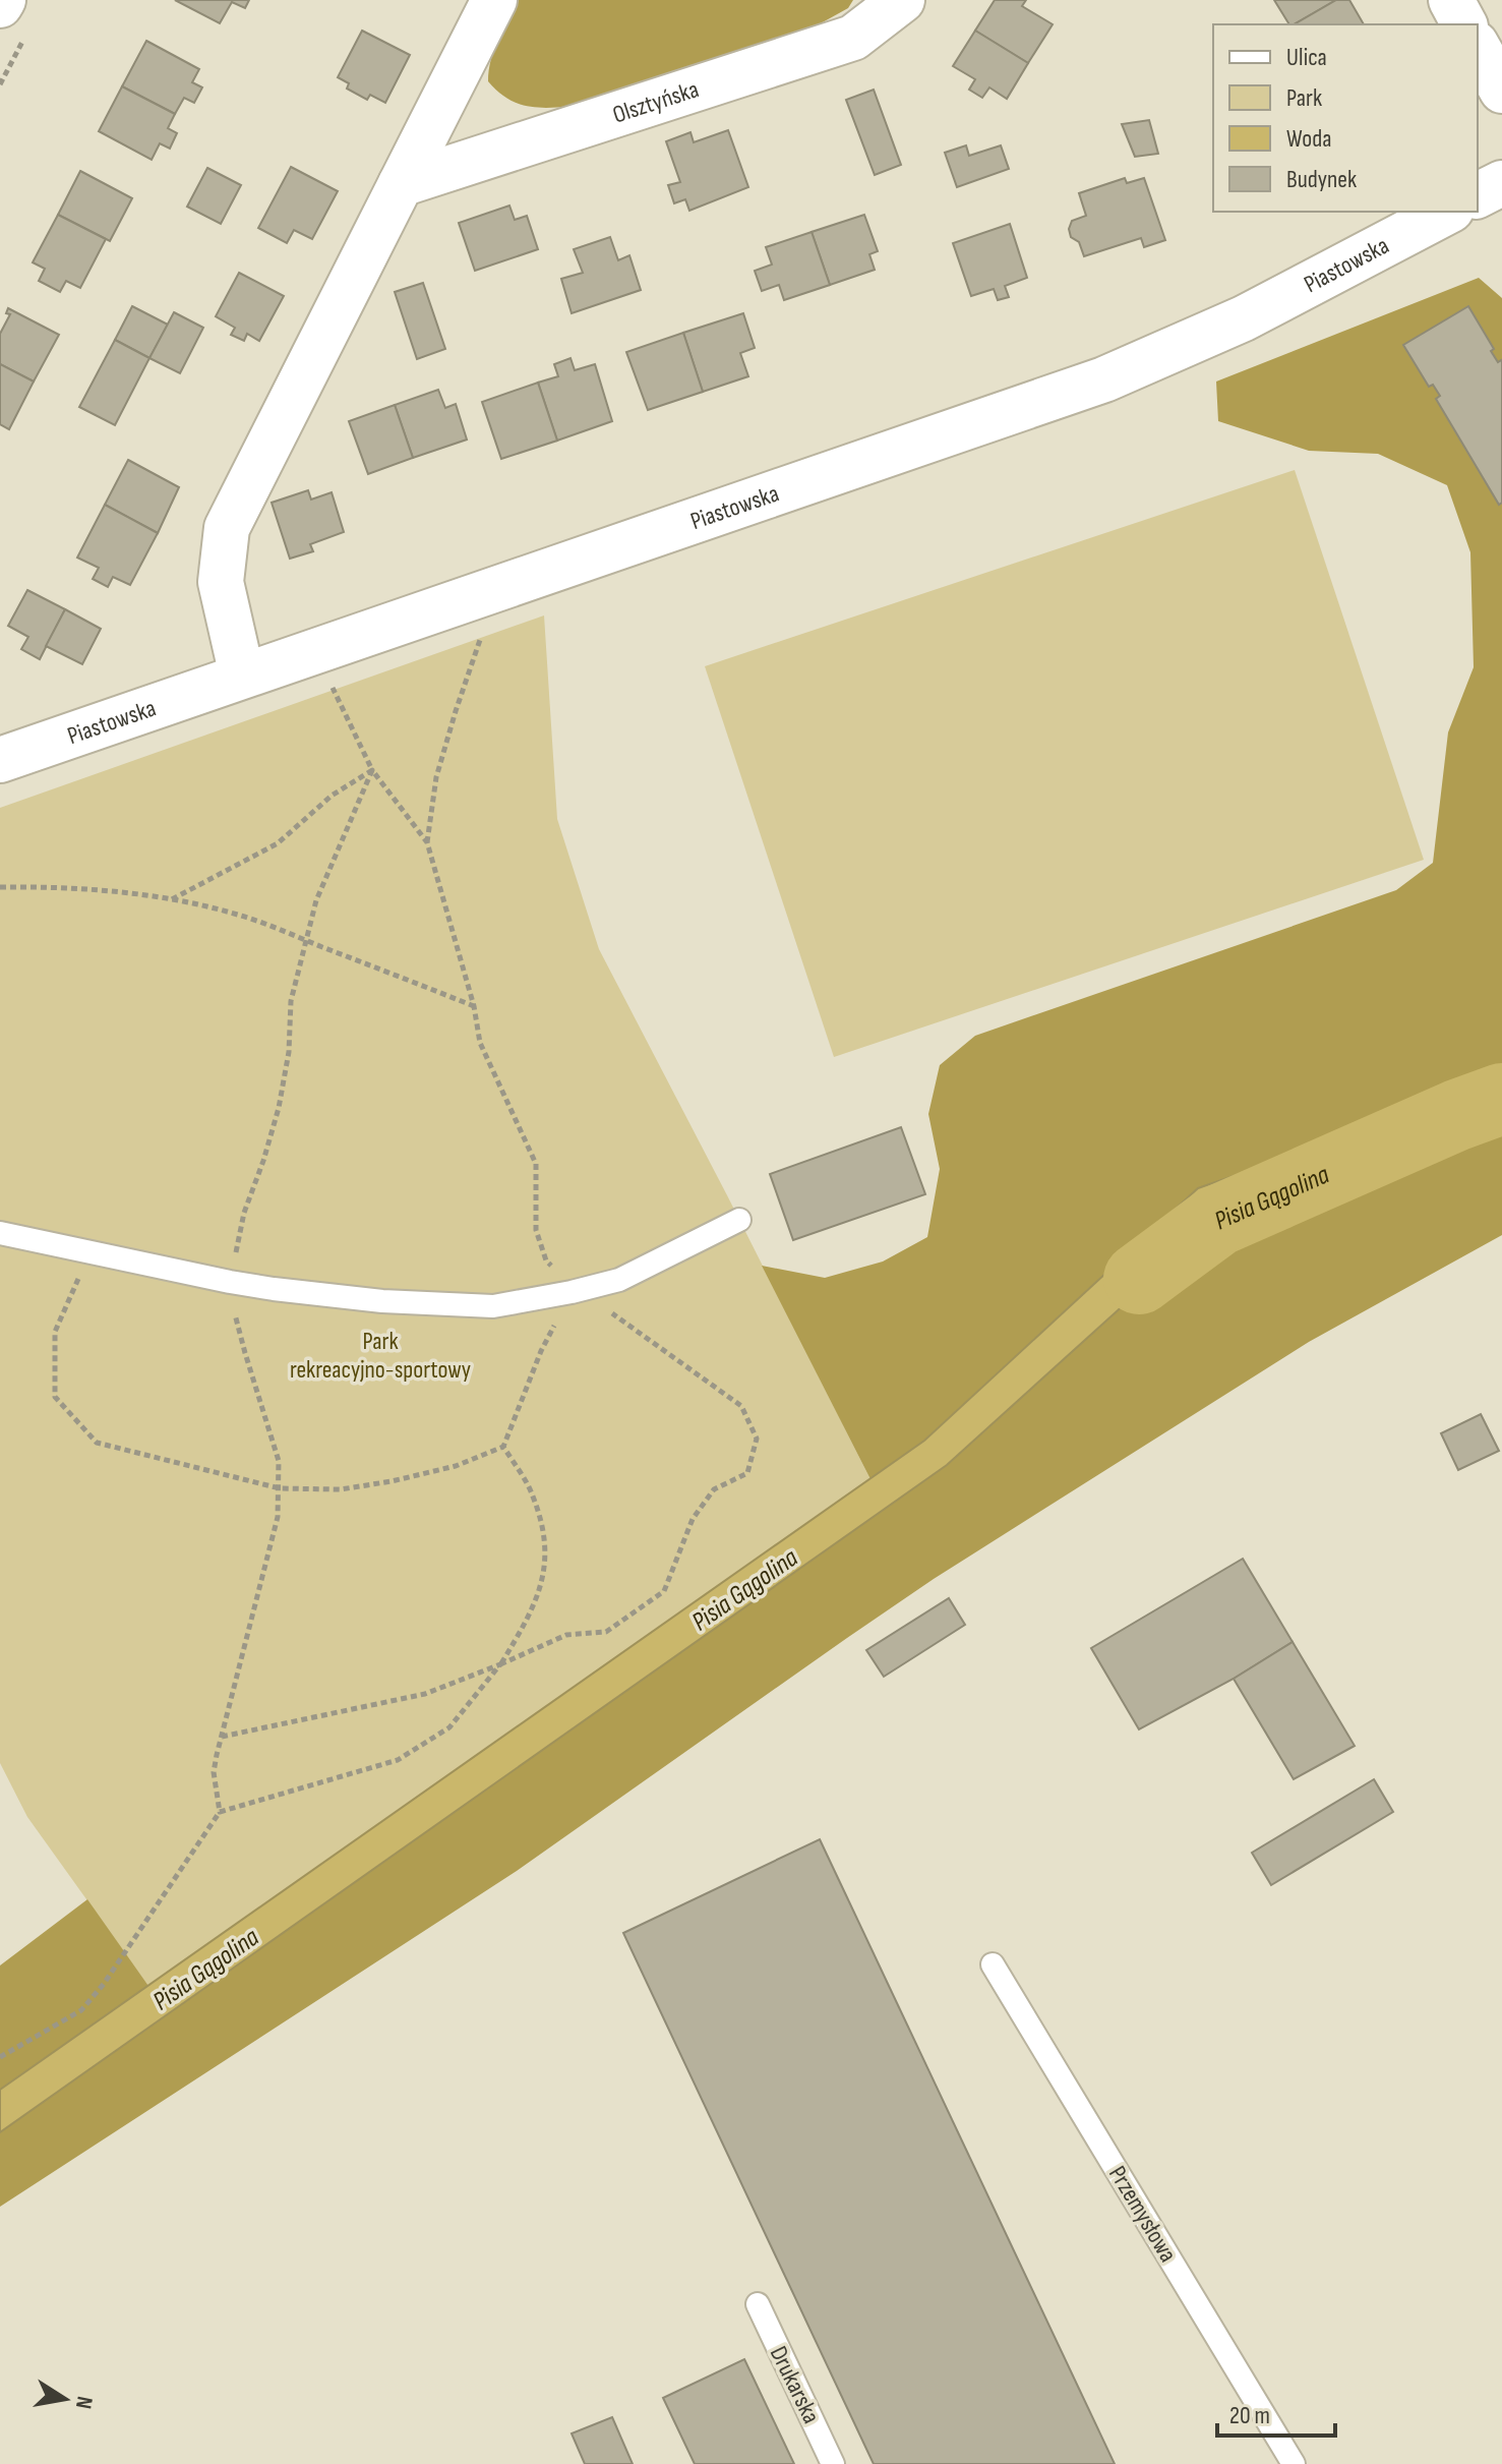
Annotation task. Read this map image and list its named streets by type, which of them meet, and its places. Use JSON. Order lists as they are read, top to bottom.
{
  "streets": {
    "street": ["Olsztyńska", "Piastowska"],
    "lane": ["Przemysłowa", "Drukarska"]
  },
  "water": ["Pisia Gągolina"],
  "parks": ["Park rekreacyjno-sportowy"],
  "legend": [
    "Ulica",
    "Park",
    "Woda",
    "Budynek"
  ],
  "scale_bar": "20 m",
  "north": "right"
}
